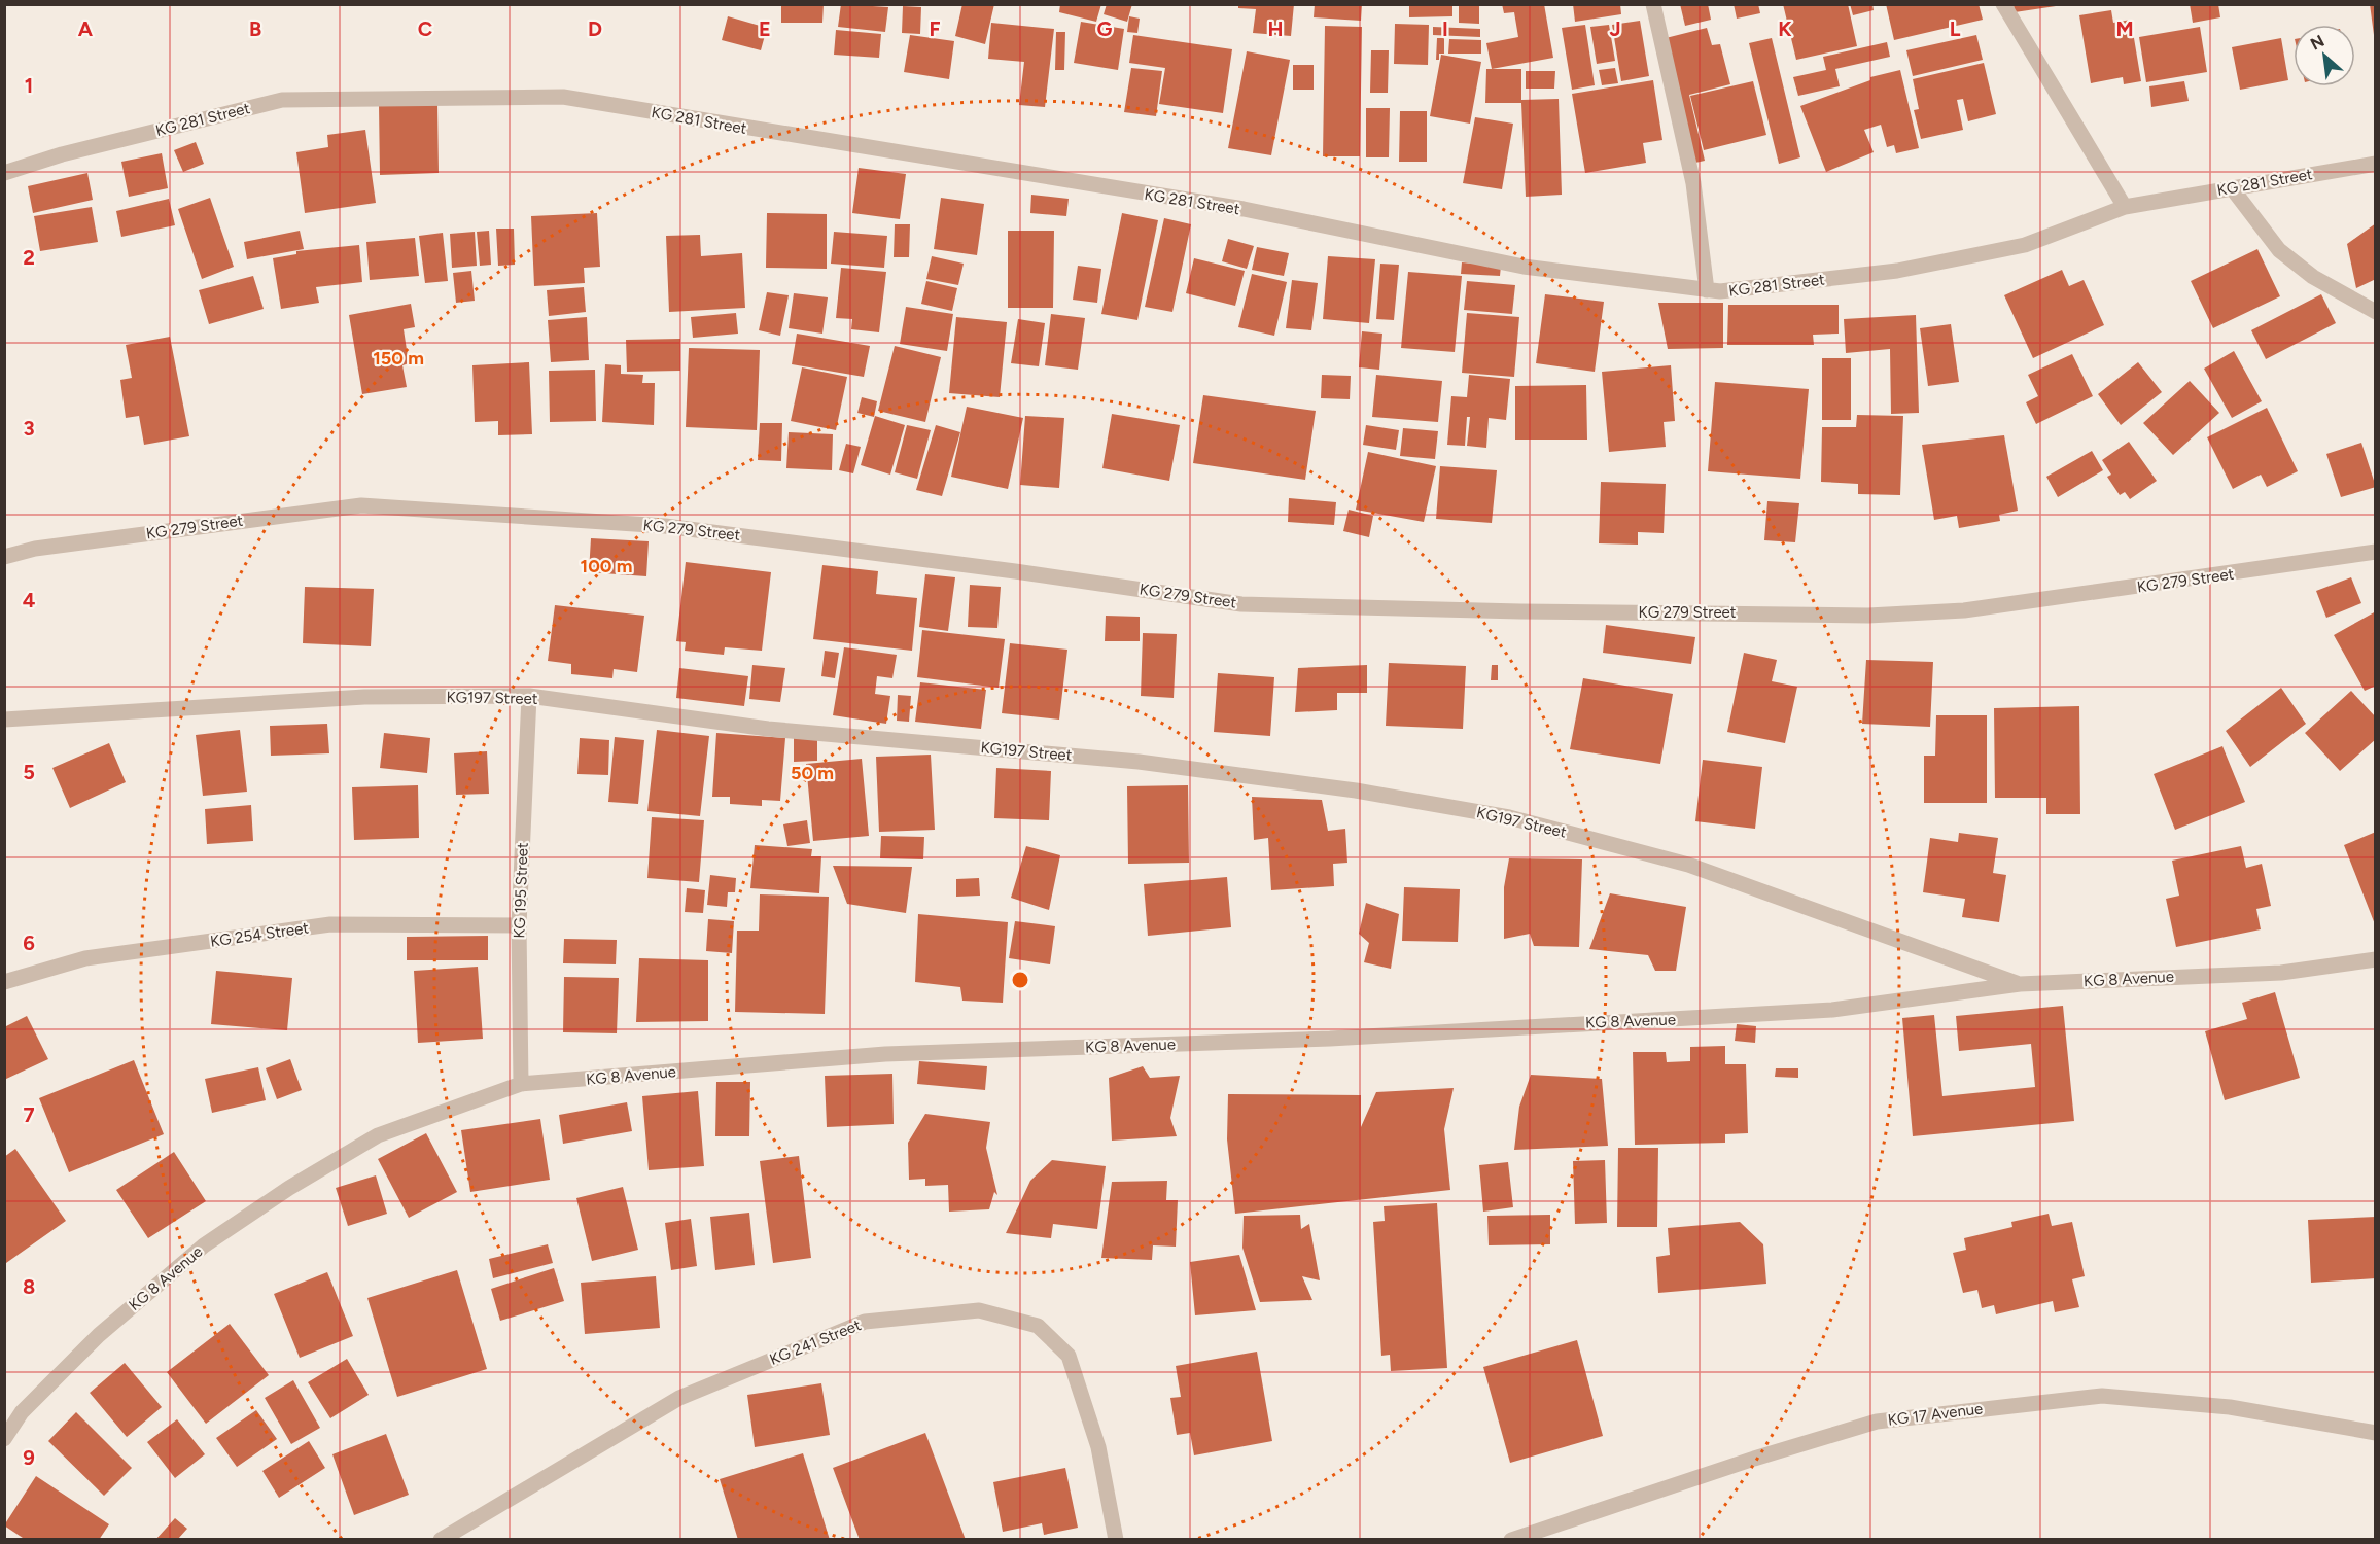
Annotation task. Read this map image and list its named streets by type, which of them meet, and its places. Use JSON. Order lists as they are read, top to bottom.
{
  "streets": {
    "street": [
      "KG 281 Street",
      "KG 279 Street",
      "KG197 Street",
      "KG 195 Street",
      "KG 254 Street",
      "KG 8 Avenue",
      "KG 241 Street",
      "KG 17 Avenue"
    ]
  },
  "crossings": [
    ["KG197 Street", "KG 195 Street"],
    ["KG197 Street", "KG 8 Avenue"],
    ["KG 195 Street", "KG 254 Street"],
    ["KG 195 Street", "KG 8 Avenue"]
  ],
  "north": "top left",
  "grid": {
    "columns": [
      "A",
      "B",
      "C",
      "D",
      "E",
      "F",
      "G",
      "H",
      "I",
      "J",
      "K",
      "L",
      "M"
    ],
    "rows": [
      "1",
      "2",
      "3",
      "4",
      "5",
      "6",
      "7",
      "8",
      "9"
    ]
  },
  "rings": ["150 m", "100 m", "50 m"]
}
